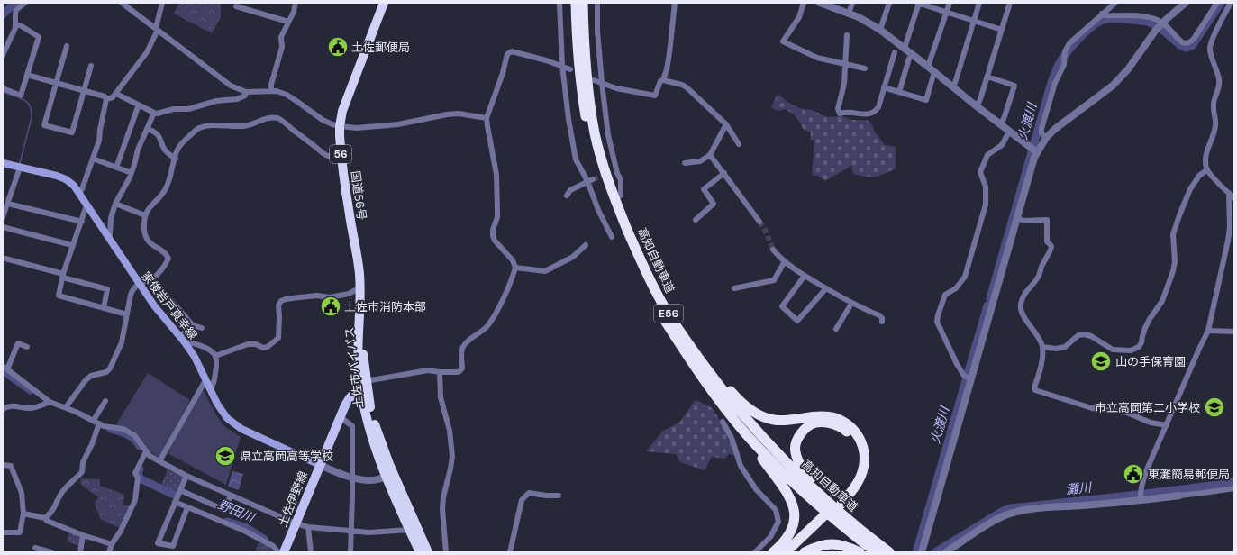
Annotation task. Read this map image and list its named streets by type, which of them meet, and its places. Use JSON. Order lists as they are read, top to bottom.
{
  "streets": {
    "highway": [
      "56",
      "国道56号",
      "高知自動車道",
      "E56",
      "土佐市バイパス"
    ],
    "main road": ["家俊岩戸真幸線", "土佐伊野線"]
  },
  "crossings": [
    ["国道56号", "土佐市バイパス"],
    ["家俊岩戸真幸線", "土佐伊野線"],
    ["土佐市バイパス", "土佐伊野線"]
  ],
  "water": ["火渡川", "灘川", "野田川"],
  "places": {
    "public building": ["土佐郵便局", "土佐市消防本部", "東灘簡易郵便局"],
    "school or university": ["山の手保育園", "市立高岡第二小学校", "県立高岡高等学校"]
  }
}
